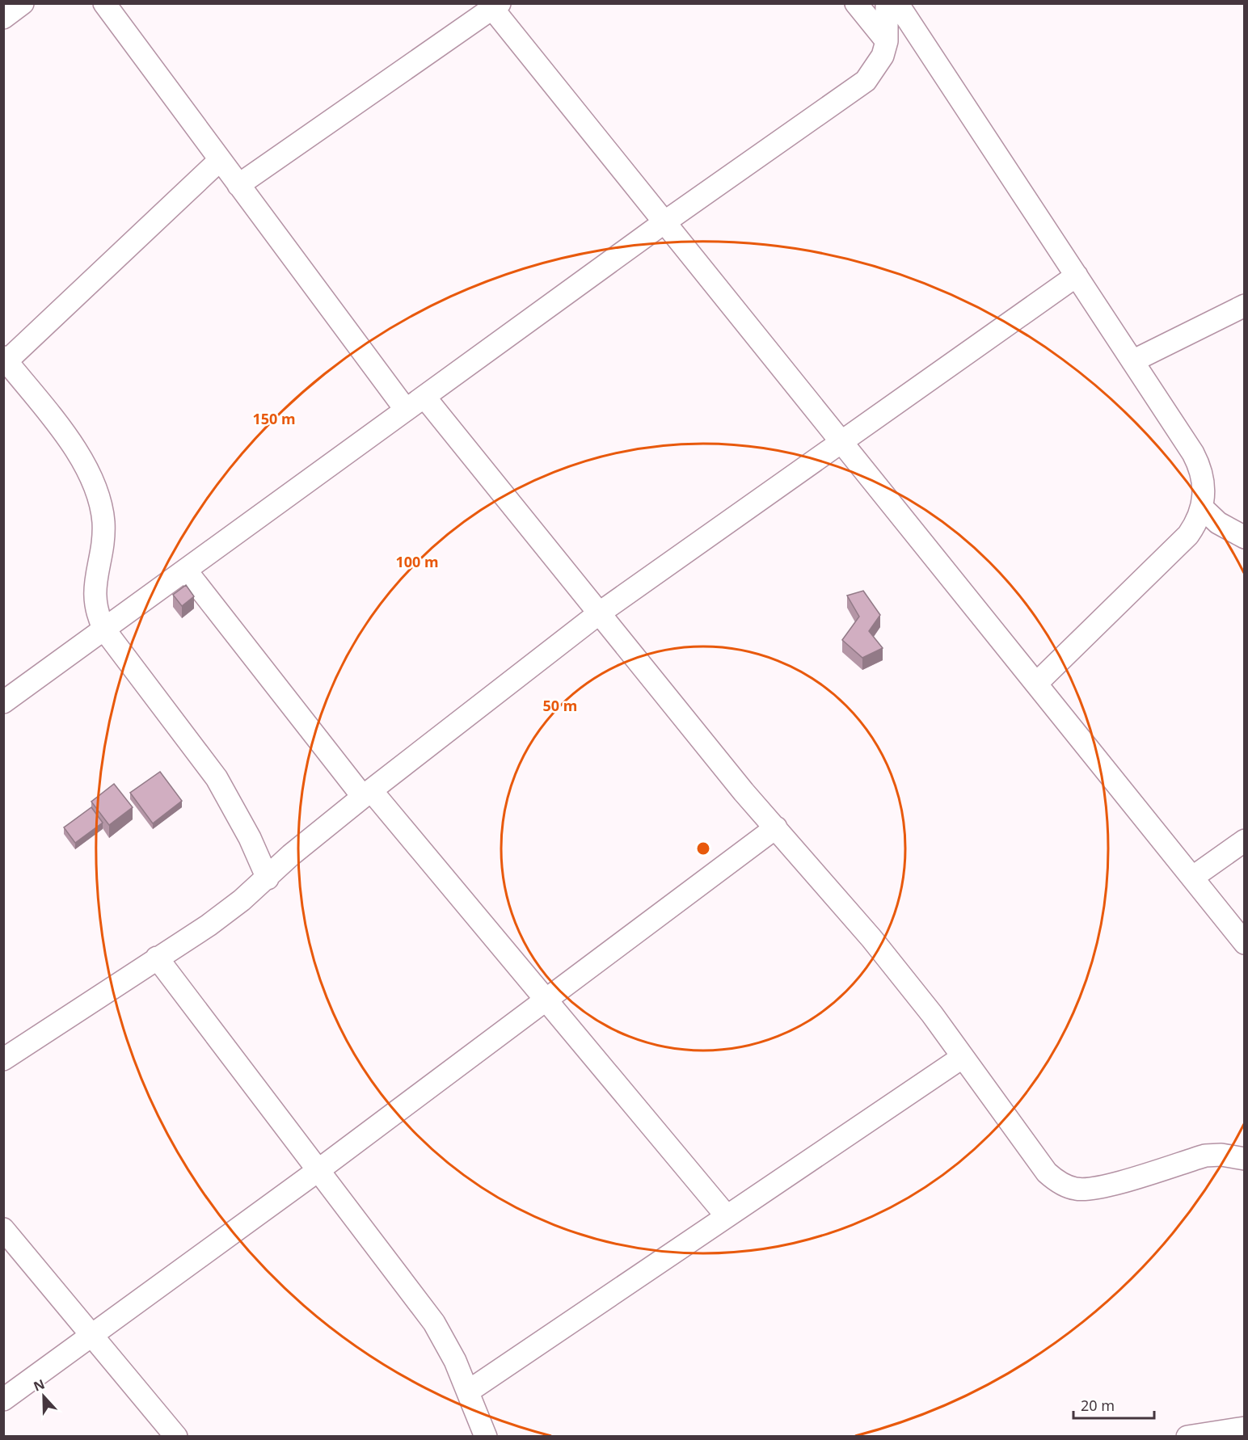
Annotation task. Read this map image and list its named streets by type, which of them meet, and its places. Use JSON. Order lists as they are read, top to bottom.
{
  "scale_bar": "20 m",
  "north": "top",
  "rings": ["150 m", "100 m", "50 m"]
}
